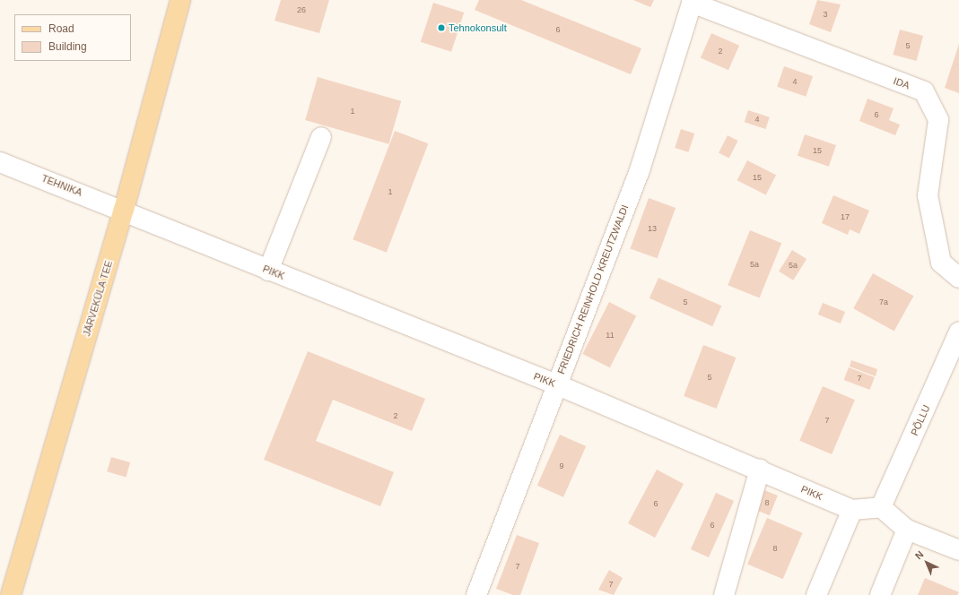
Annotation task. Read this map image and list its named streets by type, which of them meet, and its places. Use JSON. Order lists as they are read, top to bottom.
{
  "streets": {
    "main road": ["JÄRVEKÜLA TEE"],
    "street": [
      "IDA",
      "TEHNIKA",
      "PIKK",
      "FRIEDRICH REINHOLD KREUTZWALDI",
      "PÕLLU"
    ]
  },
  "crossings": [
    ["IDA", "FRIEDRICH REINHOLD KREUTZWALDI"],
    ["TEHNIKA", "PIKK"],
    ["TEHNIKA", "JÄRVEKÜLA TEE"],
    ["PIKK", "FRIEDRICH REINHOLD KREUTZWALDI"],
    ["PIKK", "JÄRVEKÜLA TEE"],
    ["PIKK", "PÕLLU"]
  ],
  "places": ["Tehnokonsult"],
  "house_numbers": [
    "26",
    "3",
    "6",
    "5",
    "2",
    "4",
    "1",
    "6",
    "4",
    "15",
    "15",
    "1",
    "17",
    "13",
    "5a",
    "5a",
    "5",
    "7a",
    "11",
    "5",
    "7",
    "2",
    "7",
    "9",
    "8",
    "6",
    "6",
    "8",
    "7",
    "7"
  ],
  "legend": ["Road", "Building"],
  "north": "top left"
}
